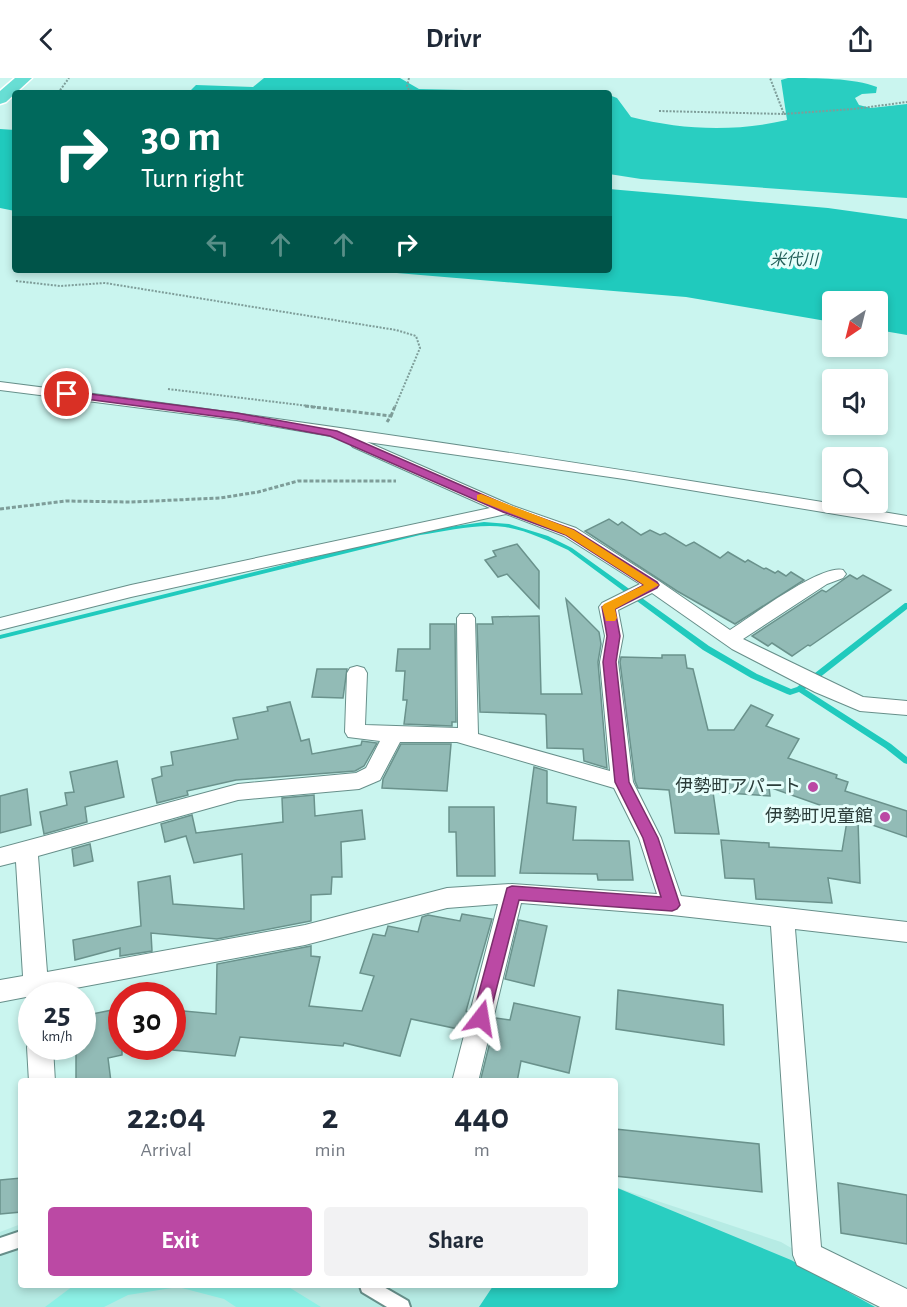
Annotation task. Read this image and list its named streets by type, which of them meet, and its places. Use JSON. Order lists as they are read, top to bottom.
{
  "water": ["米代川"],
  "places": ["伊勢町アパート", "伊勢町児童館"],
  "north": "bottom left",
  "page": {
    "header": "Drivr",
    "turn": ["30 m", "Turn right"],
    "speed": "25 km/h",
    "limit": "30",
    "eta": [
      "22:04",
      "Arrival",
      "2",
      "min",
      "440",
      "m"
    ],
    "buttons": ["Exit", "Share"]
  }
}
